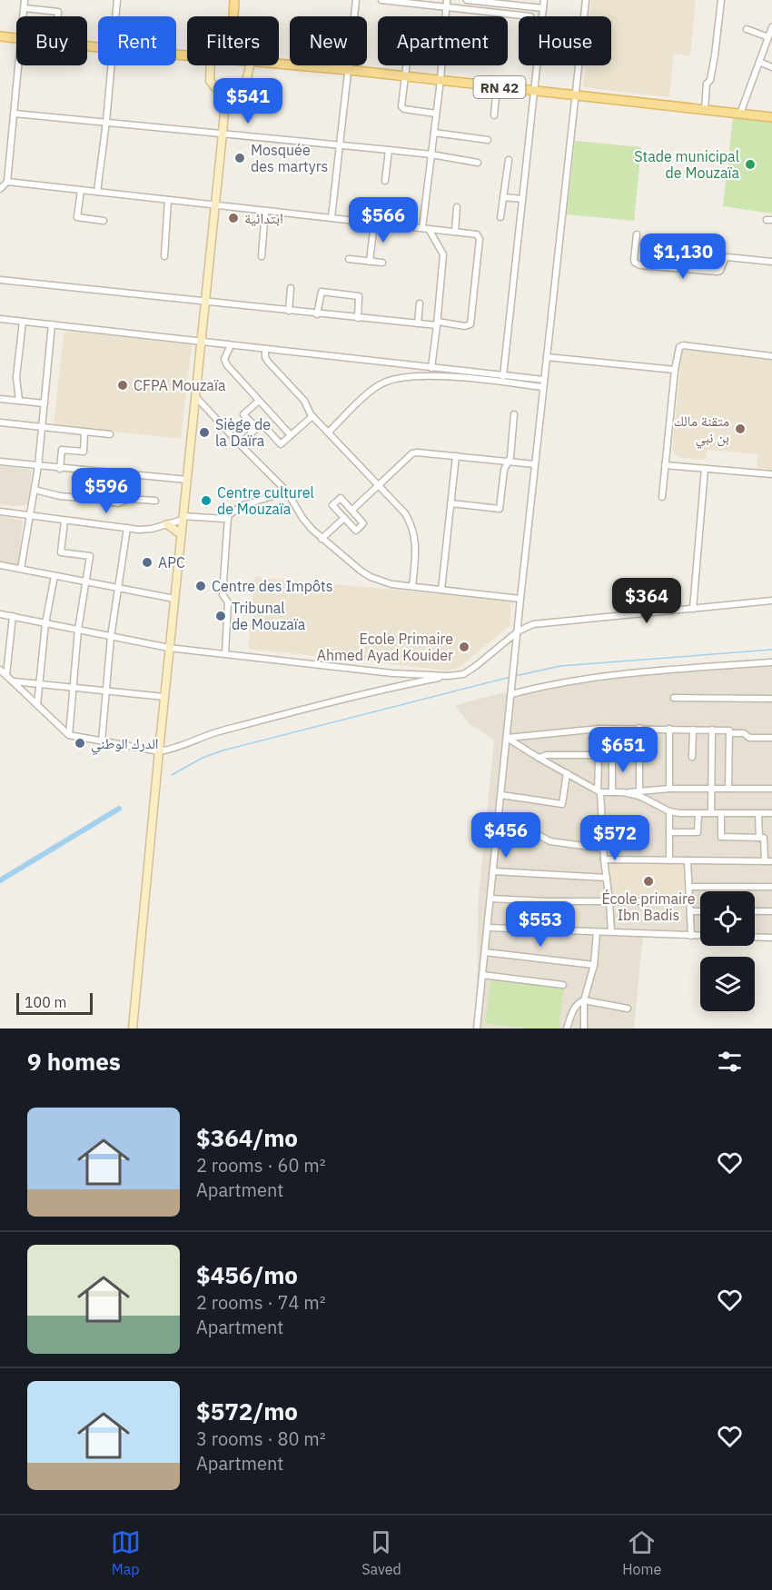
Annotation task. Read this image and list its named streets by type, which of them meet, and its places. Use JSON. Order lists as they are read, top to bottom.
{
  "streets": {
    "main road": ["RN 42"]
  },
  "places": [
    "Mosquée des martyrs",
    "Stade municipal de Mouzaïa",
    "ابتدائية",
    "CFPA Mouzaïa",
    "متقنة مالك بن نبي",
    "Siège de la Daïra",
    "Centre culturel de Mouzaïa",
    "APC",
    "Centre des Impôts",
    "Tribunal de Mouzaïa",
    "Ecole Primaire Ahmed Ayad Kouider",
    "الدرك الوطني",
    "École primaire Ibn Badis"
  ],
  "scale_bar": "100 m",
  "page": {
    "chip": [
      "Buy",
      "Rent",
      "Filters",
      "New",
      "Apartment",
      "House"
    ],
    "price": [
      "$541",
      "$566",
      "$1,130",
      "$596",
      "$364",
      "$651",
      "$456",
      "$572",
      "$553"
    ],
    "scale": "100 m",
    "heading": "9 homes",
    "list": [
      {
        "name": "$364/mo",
        "note": "2 rooms · 60 m² · Apartment"
      },
      {
        "name": "$456/mo",
        "note": "2 rooms · 74 m² · Apartment"
      },
      {
        "name": "$572/mo",
        "note": "3 rooms · 80 m² · Apartment"
      }
    ],
    "tabs": ["Map", "Saved", "Home"]
  }
}
